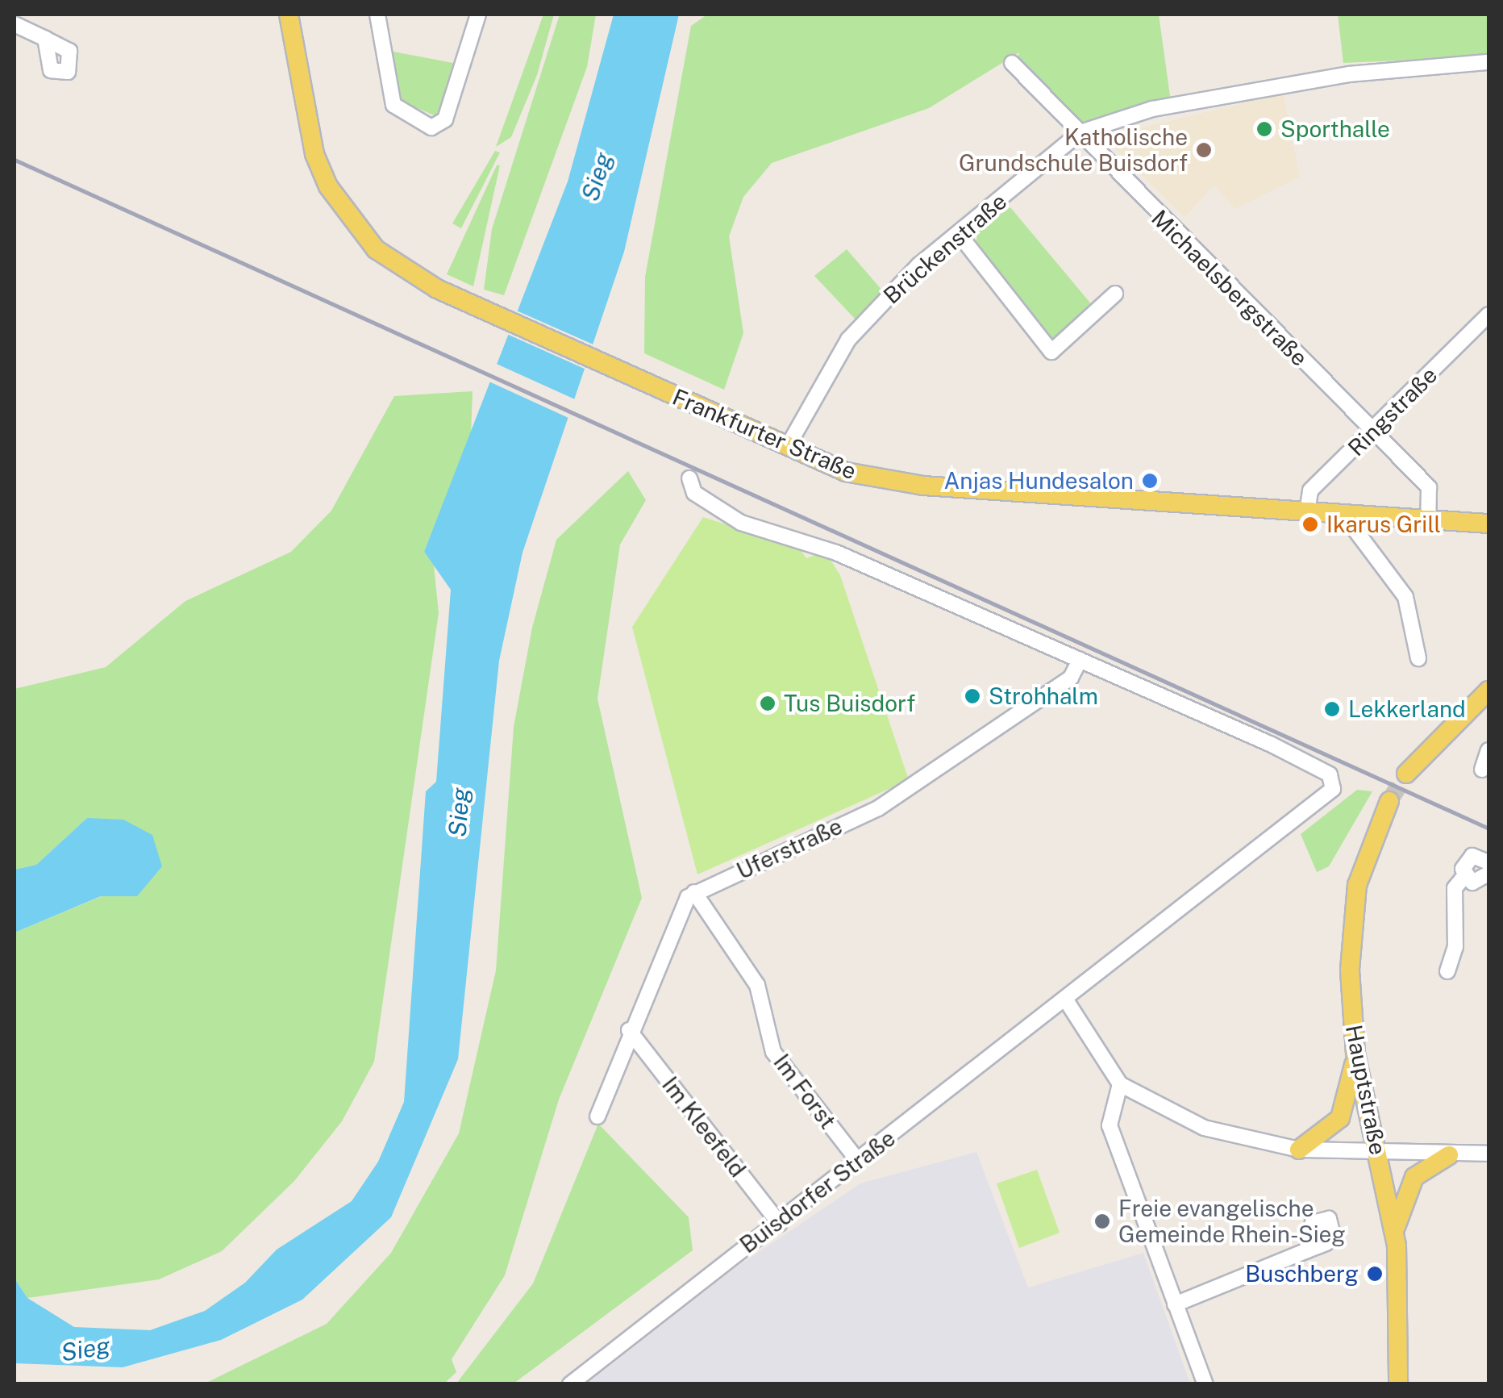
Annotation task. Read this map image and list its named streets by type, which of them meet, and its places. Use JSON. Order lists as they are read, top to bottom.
{
  "streets": {
    "main road": ["Frankfurter Straße", "Hauptstraße"],
    "street": [
      "Brückenstraße",
      "Michaelsbergstraße",
      "Ringstraße",
      "Uferstraße",
      "Im Forst",
      "Im Kleefeld",
      "Buisdorfer Straße"
    ]
  },
  "crossings": [
    ["Brückenstraße", "Michaelsbergstraße"],
    ["Brückenstraße", "Frankfurter Straße"],
    ["Michaelsbergstraße", "Ringstraße"],
    ["Michaelsbergstraße", "Frankfurter Straße"],
    ["Ringstraße", "Frankfurter Straße"],
    ["Uferstraße", "Im Forst"],
    ["Uferstraße", "Buisdorfer Straße"],
    ["Im Forst", "Buisdorfer Straße"],
    ["Im Kleefeld", "Buisdorfer Straße"]
  ],
  "water": ["Sieg"],
  "places": [
    "Sporthalle",
    "Katholische Grundschule Buisdorf",
    "Anjas Hundesalon",
    "Ikarus Grill",
    "Strohhalm",
    "Tus Buisdorf",
    "Lekkerland",
    "Freie evangelische Gemeinde Rhein-Sieg",
    "Buschberg"
  ]
}
